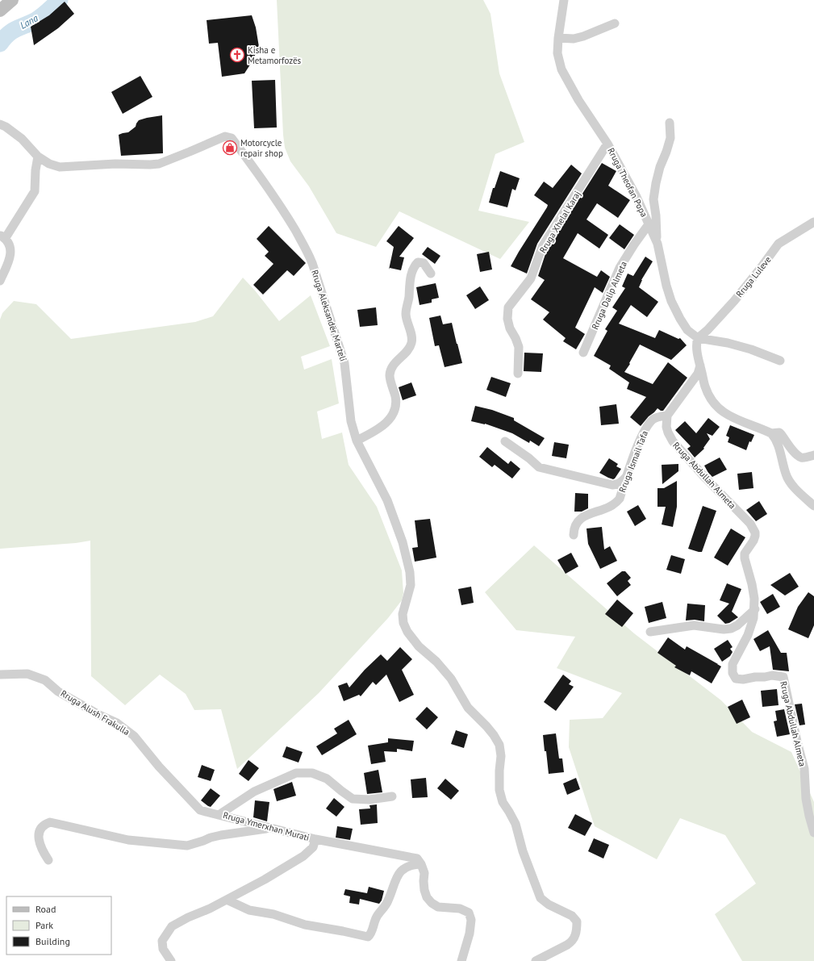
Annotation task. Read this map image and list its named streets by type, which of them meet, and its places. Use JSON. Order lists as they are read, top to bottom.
{
  "streets": {
    "street": [
      "Rruga Theofan Popa",
      "Rruga Xhelal Karaj",
      "Rruga Luleve",
      "Rruga Dalip Almeta",
      "Rruga Aleksandër Marteli",
      "Rruga Ismail Tafa",
      "Rruga Abdullah Almeta",
      "Rruga Alush Frakulla",
      "Rruga Ymerxhan Murati"
    ]
  },
  "crossings": [
    ["Rruga Theofan Popa", "Rruga Xhelal Karaj"],
    ["Rruga Theofan Popa", "Rruga Luleve"],
    ["Rruga Theofan Popa", "Rruga Dalip Almeta"],
    ["Rruga Ismail Tafa", "Rruga Abdullah Almeta"],
    ["Rruga Alush Frakulla", "Rruga Ymerxhan Murati"]
  ],
  "water": ["Lana"],
  "places": {
    "church": ["Kisha e Metamorfozës"],
    "shop": ["Motorcycle repair shop"]
  },
  "legend": ["Road", "Park", "Building"]
}
